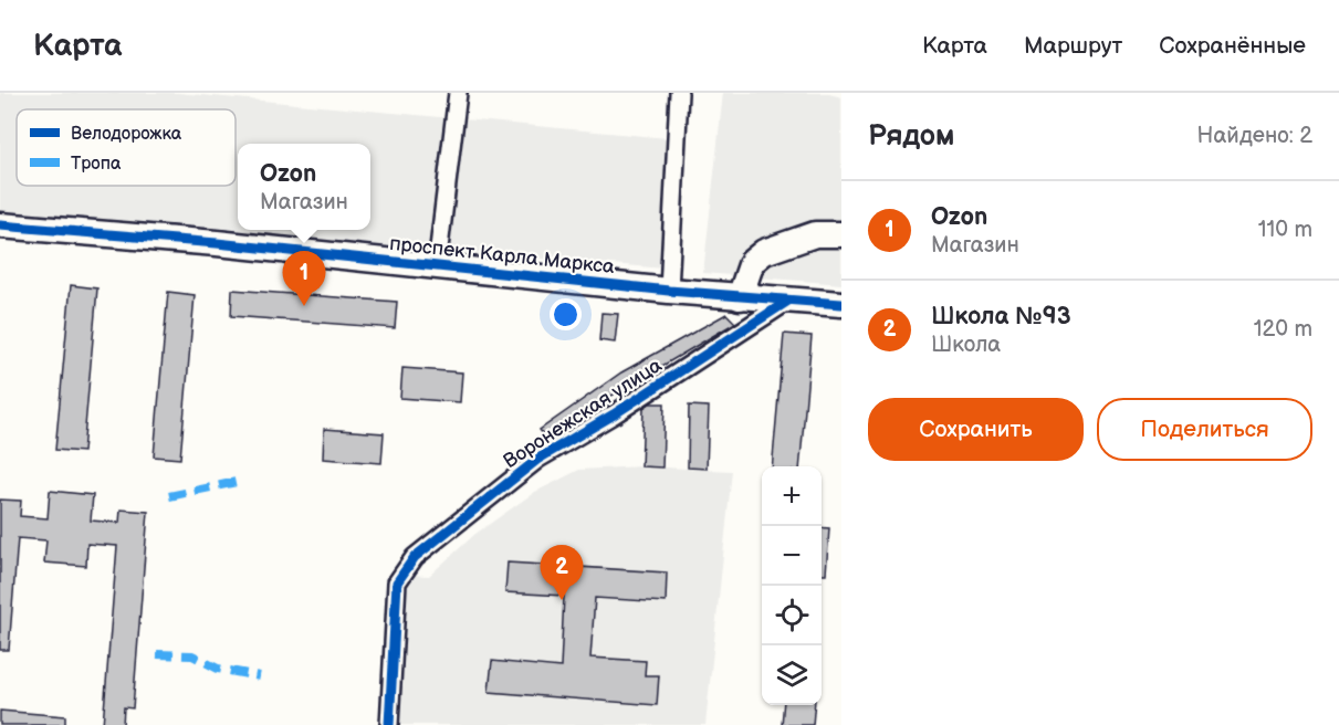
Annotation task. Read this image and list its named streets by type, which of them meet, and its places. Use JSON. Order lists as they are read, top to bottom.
{
  "streets": {
    "street": ["проспект Карла Маркса", "Воронежская улица"]
  },
  "crossings": [
    ["проспект Карла Маркса", "Воронежская улица"]
  ],
  "legend": ["Велодорожка", "Тропа"],
  "page": {
    "header": "Карта",
    "nav": ["Карта", "Маршрут", "Сохранённые"],
    "heading": ["Рядом", "Найдено: 2"],
    "popup": ["Ozon", "Магазин"],
    "list": [
      {
        "mark": "1",
        "name": "Ozon",
        "note": "Магазин",
        "value": "110 m"
      },
      {
        "mark": "2",
        "name": "Школа №93",
        "note": "Школа",
        "value": "120 m"
      }
    ],
    "pins": ["1", "2"],
    "buttons": ["Сохранить", "Поделиться"],
    "map_buttons": ["+", "−"]
  }
}
